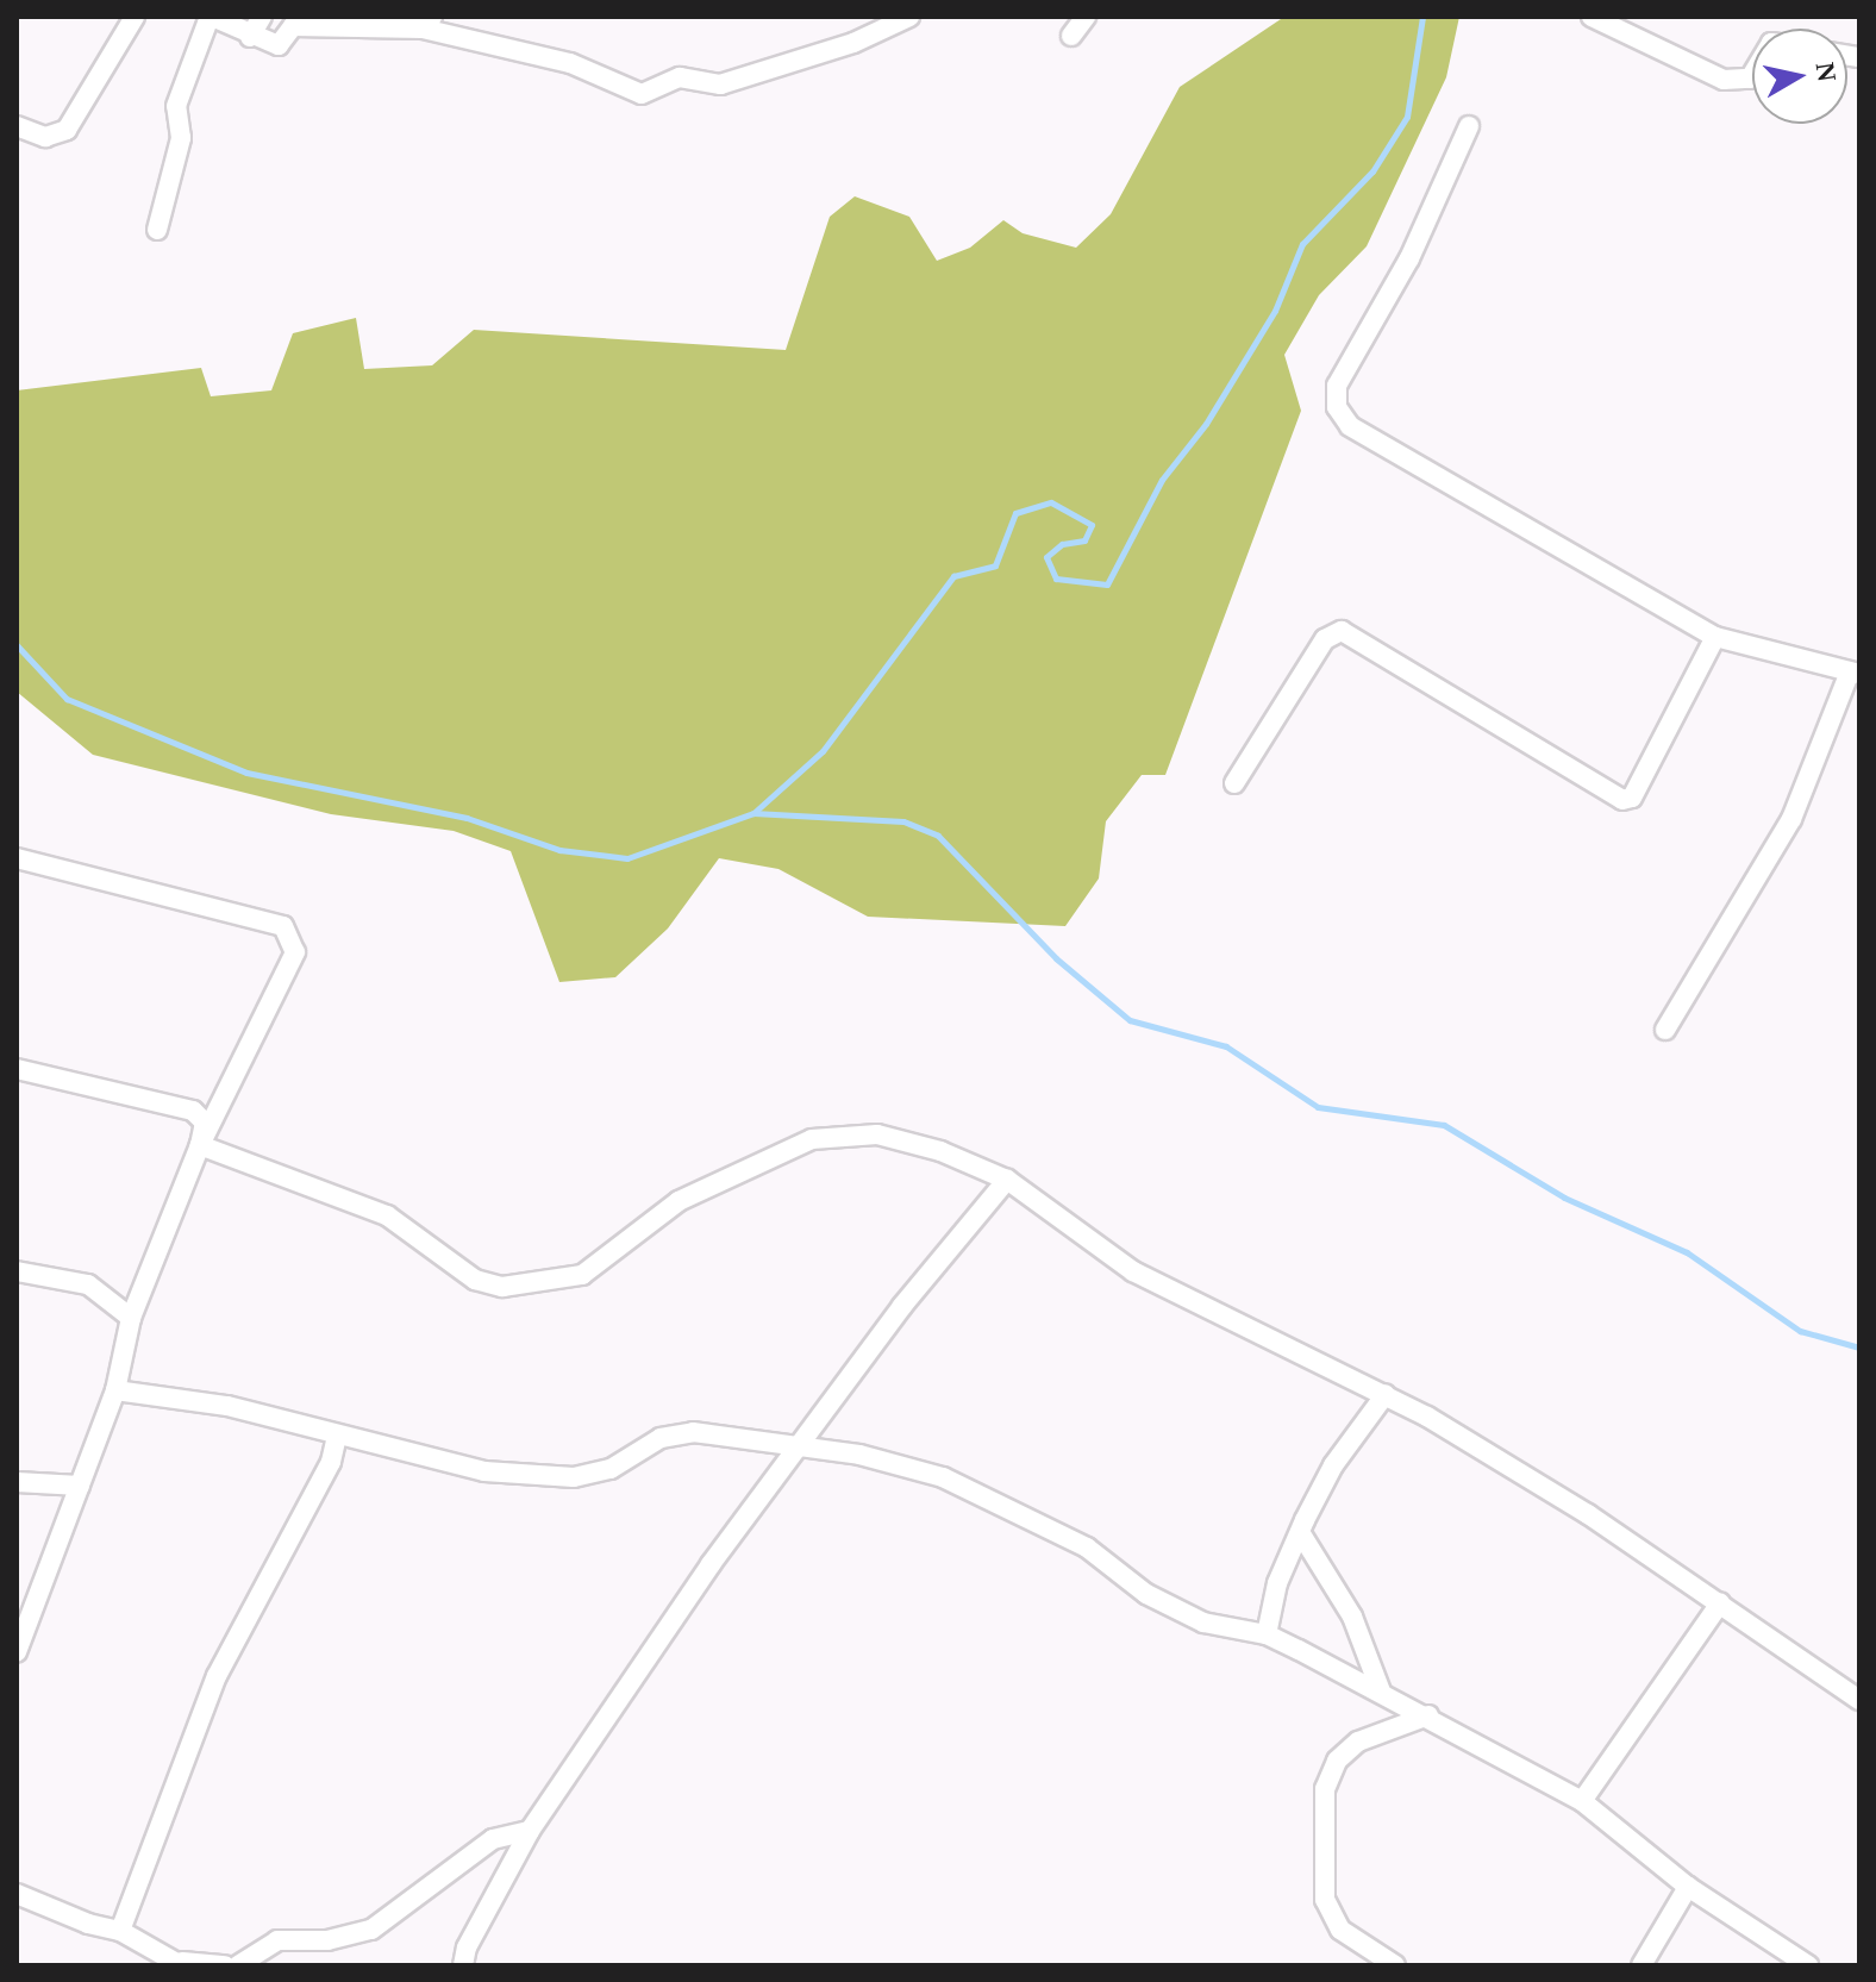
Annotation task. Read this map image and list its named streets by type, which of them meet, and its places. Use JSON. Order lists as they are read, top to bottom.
{
  "north": "right"
}
